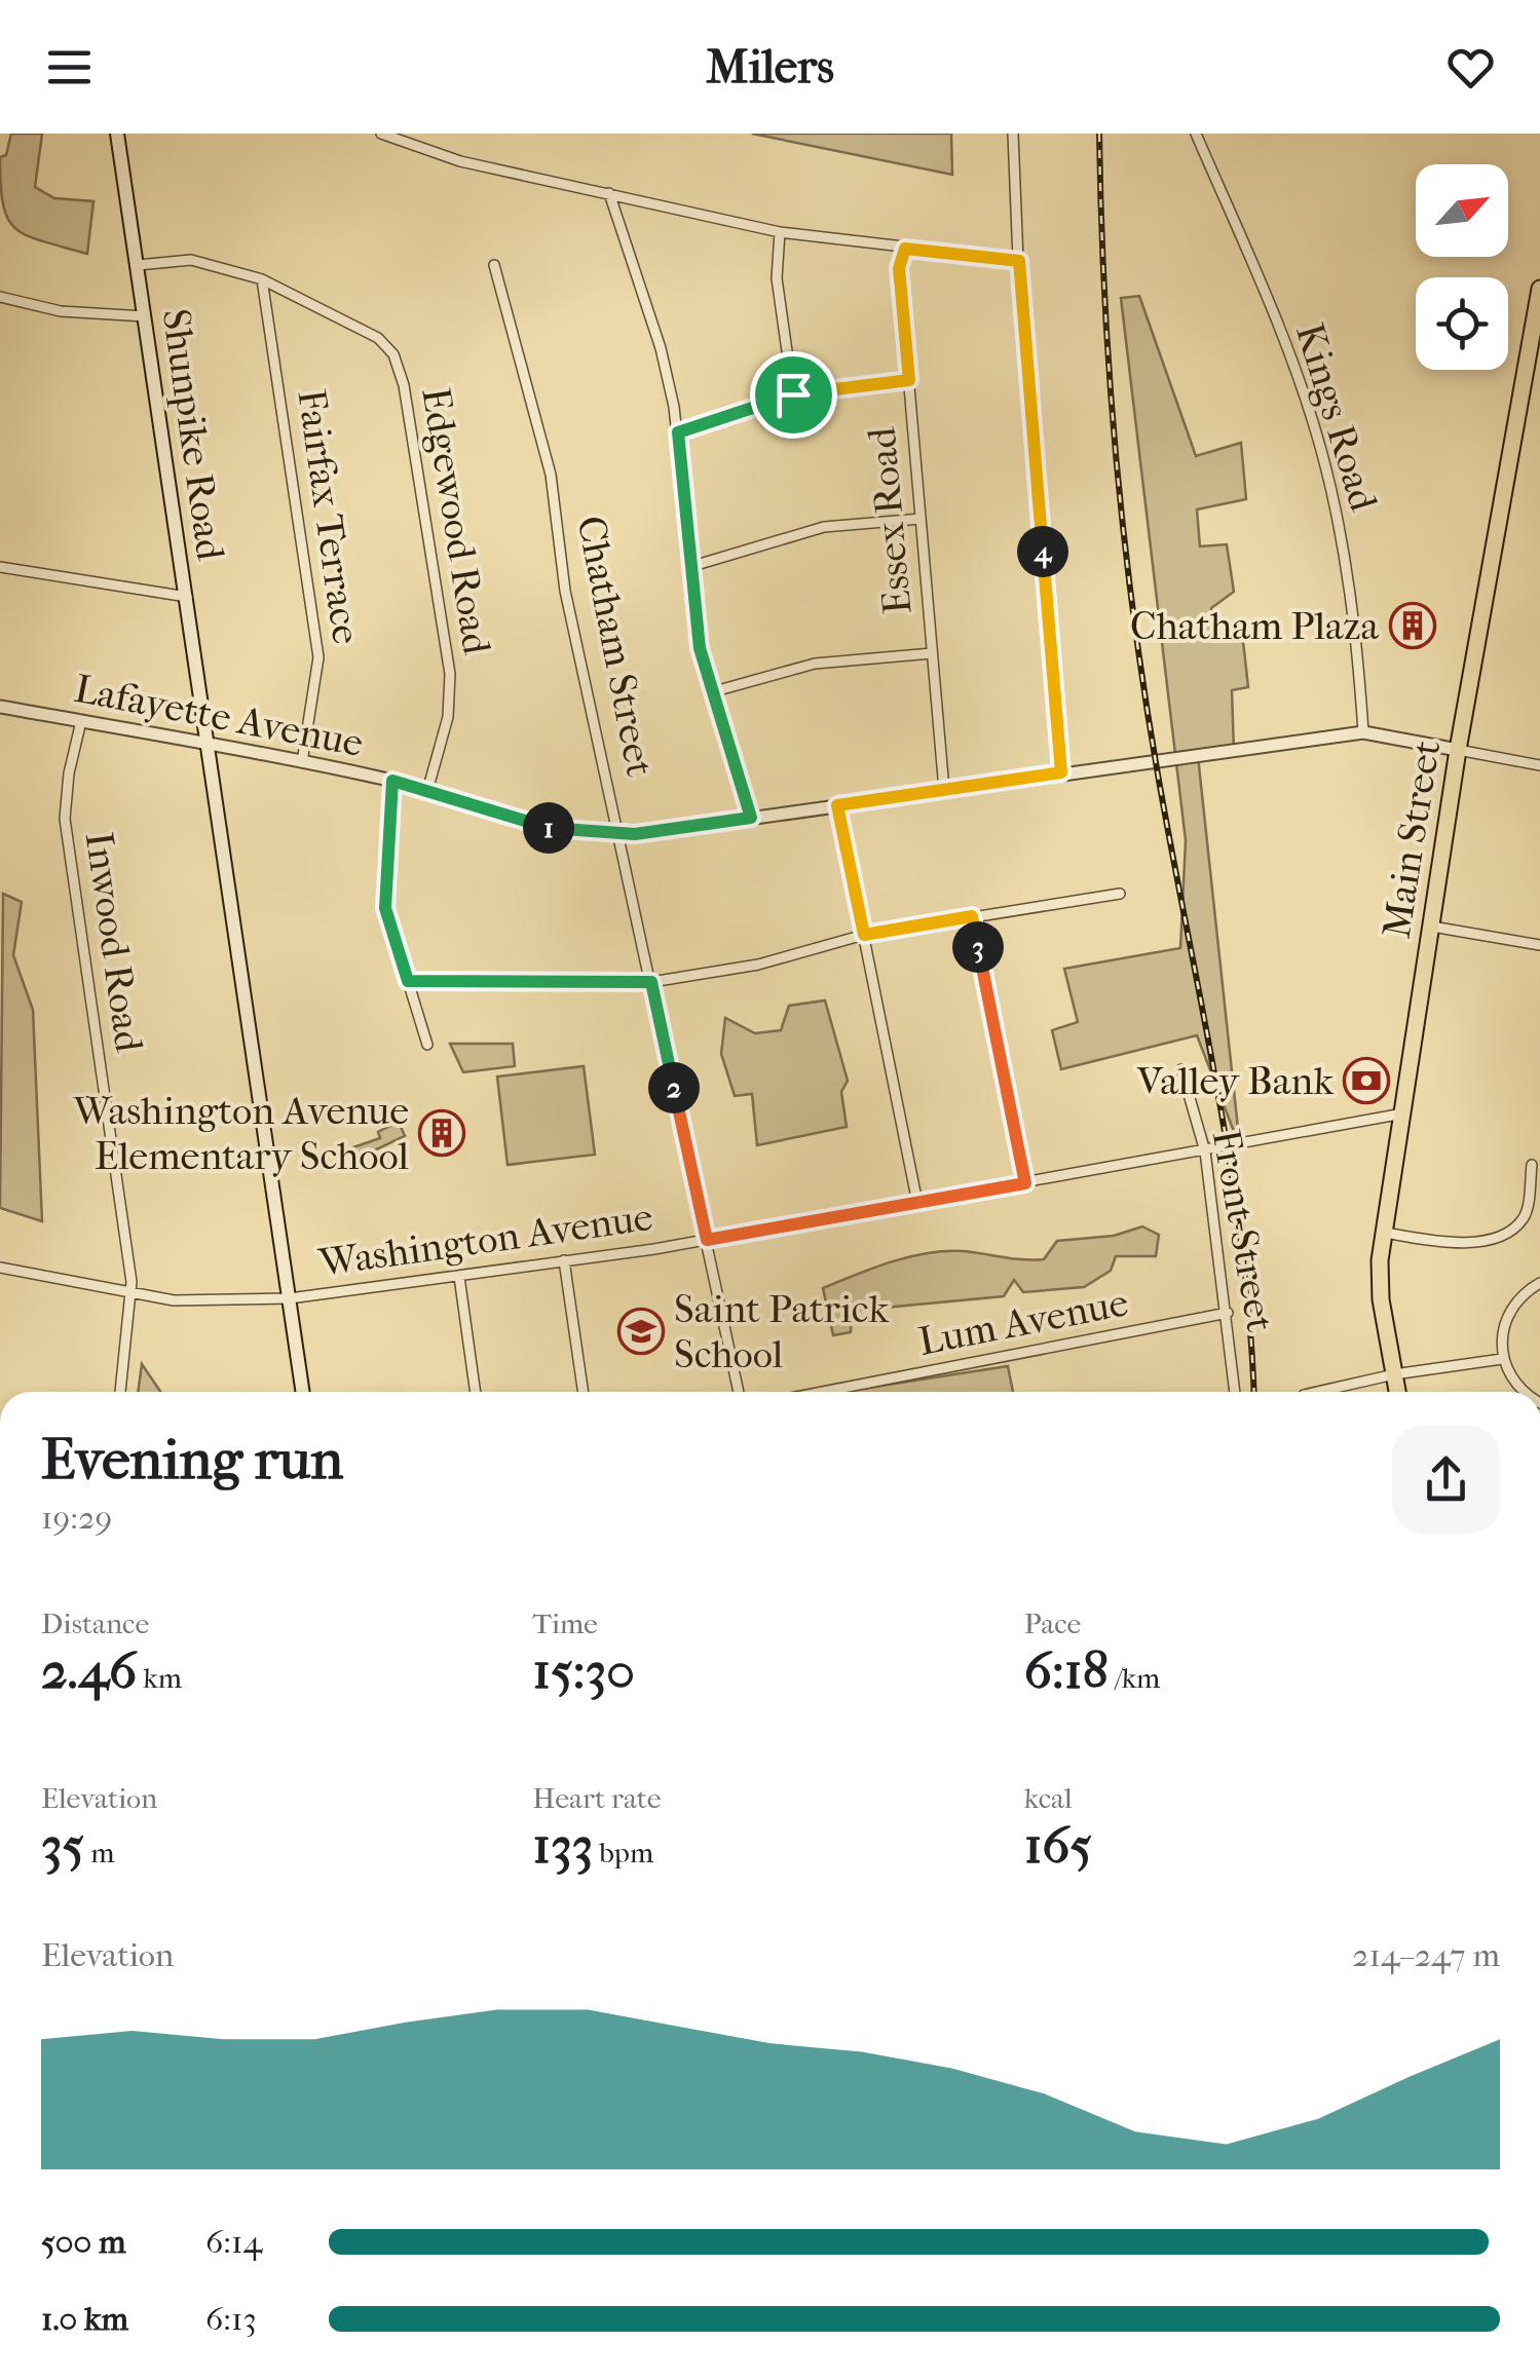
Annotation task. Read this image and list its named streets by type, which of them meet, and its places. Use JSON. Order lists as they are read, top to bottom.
{
  "streets": {
    "main road": ["Shunpike Road", "Main Street"],
    "street": [
      "Kings Road",
      "Fairfax Terrace",
      "Edgewood Road",
      "Essex Road",
      "Chatham Street",
      "Lafayette Avenue",
      "Inwood Road",
      "Front Street",
      "Washington Avenue",
      "Lum Avenue"
    ]
  },
  "crossings": [
    ["Kings Road", "Lafayette Avenue"],
    ["Shunpike Road", "Edgewood Road"],
    ["Shunpike Road", "Lafayette Avenue"],
    ["Shunpike Road", "Washington Avenue"],
    ["Fairfax Terrace", "Edgewood Road"],
    ["Fairfax Terrace", "Lafayette Avenue"],
    ["Edgewood Road", "Lafayette Avenue"],
    ["Essex Road", "Lafayette Avenue"],
    ["Chatham Street", "Lafayette Avenue"],
    ["Chatham Street", "Washington Avenue"],
    ["Lafayette Avenue", "Main Street"],
    ["Lafayette Avenue", "Inwood Road"],
    ["Main Street", "Washington Avenue"],
    ["Inwood Road", "Washington Avenue"],
    ["Front Street", "Washington Avenue"],
    ["Front Street", "Lum Avenue"]
  ],
  "places": {
    "building": ["Chatham Plaza", "Washington Avenue Elementary School"],
    "bank": ["Valley Bank"],
    "school or university": ["Saint Patrick School"]
  },
  "north": "top right",
  "page": {
    "header": "Milers",
    "pins": [
      "4",
      "1",
      "3",
      "2"
    ],
    "heading": ["Evening run", "19:29"],
    "stats": [
      ["Distance", "2.46 km"],
      ["Time", "15:30"],
      ["Pace", "6:18 /km"],
      ["Elevation", "35 m"],
      ["Heart rate", "133 bpm"],
      ["kcal", "165"]
    ],
    "chart": ["Elevation", "214–247 m"],
    "list": [
      {
        "name": "500 m",
        "note": "6:14"
      },
      {
        "name": "1.0 km",
        "note": "6:13"
      }
    ]
  }
}
